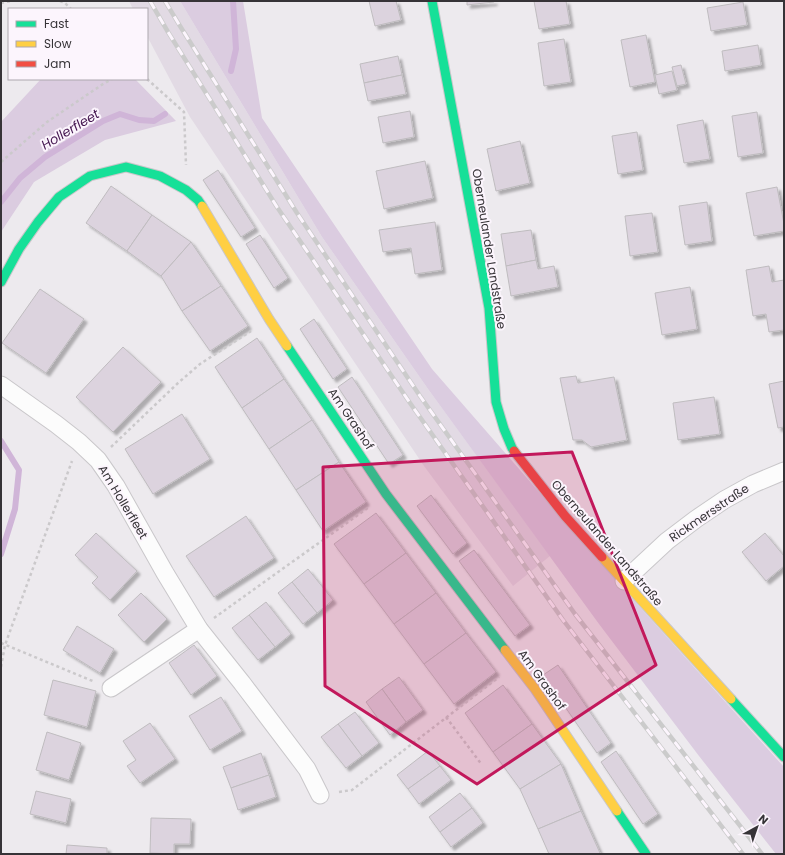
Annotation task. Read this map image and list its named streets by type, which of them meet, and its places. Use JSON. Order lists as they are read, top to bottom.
{
  "streets": {
    "street": [
      "Oberneulander Landstraße",
      "Am Grashof",
      "Am Hollerfleet",
      "Rickmersstraße"
    ]
  },
  "crossings": [
    ["Oberneulander Landstraße", "Rickmersstraße"]
  ],
  "water": ["Hollerfleet"],
  "legend": ["Fast", "Slow", "Jam"],
  "north": "top right"
}
